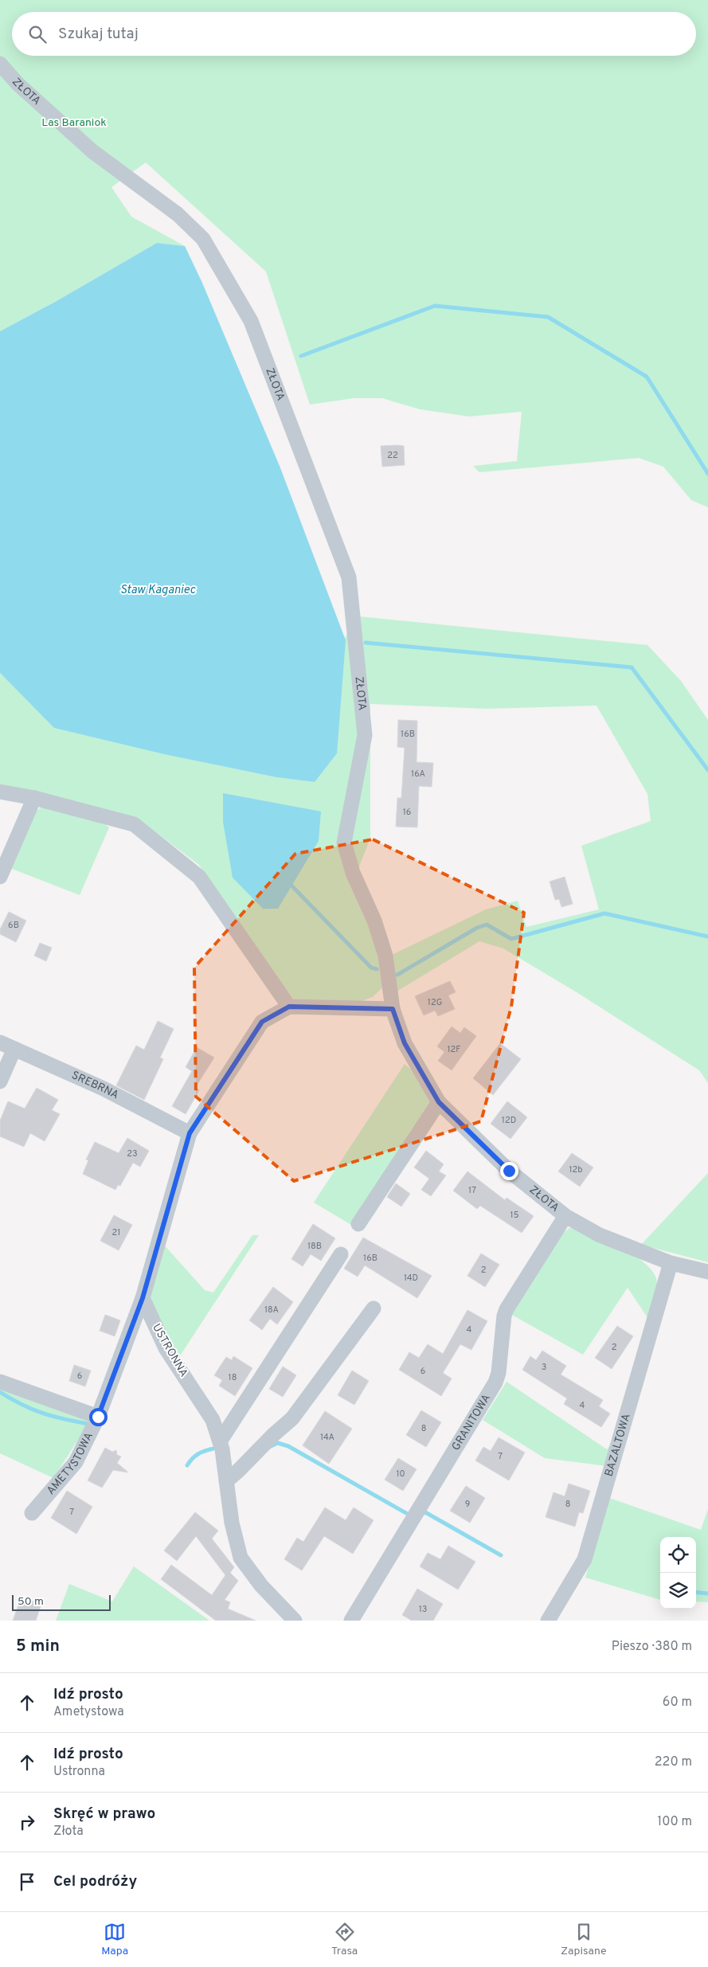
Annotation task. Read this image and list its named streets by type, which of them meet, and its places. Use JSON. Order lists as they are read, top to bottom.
{
  "streets": {
    "street": [
      "ZŁOTA",
      "SREBRNA",
      "USTRONNA",
      "GRANITOWA",
      "BAZALTOWA",
      "AMETYSTOWA"
    ]
  },
  "crossings": [
    ["ZŁOTA", "GRANITOWA"],
    ["ZŁOTA", "BAZALTOWA"],
    ["USTRONNA", "AMETYSTOWA"]
  ],
  "water": ["Staw Kaganiec"],
  "parks": ["Las Baraniok"],
  "house_numbers": [
    "22",
    "16B",
    "16A",
    "16",
    "6B",
    "12G",
    "12F",
    "12D",
    "23",
    "12b",
    "17",
    "15",
    "21",
    "18B",
    "16B",
    "2",
    "14D",
    "18A",
    "4",
    "2",
    "3",
    "6",
    "6",
    "18",
    "4",
    "8",
    "14A",
    "7",
    "10",
    "9",
    "8",
    "7",
    "13"
  ],
  "scale_bar": "50 m",
  "page": {
    "search": "Szukaj tutaj",
    "scale": "50 m",
    "heading": ["5 min", "Pieszo · 380 m"],
    "list": [
      ["Idź prosto", "Ametystowa", "60 m"],
      ["Idź prosto", "Ustronna", "220 m"],
      ["Skręć w prawo", "Złota", "100 m"],
      "Cel podróży"
    ],
    "nav": ["Mapa", "Trasa", "Zapisane"]
  }
}
